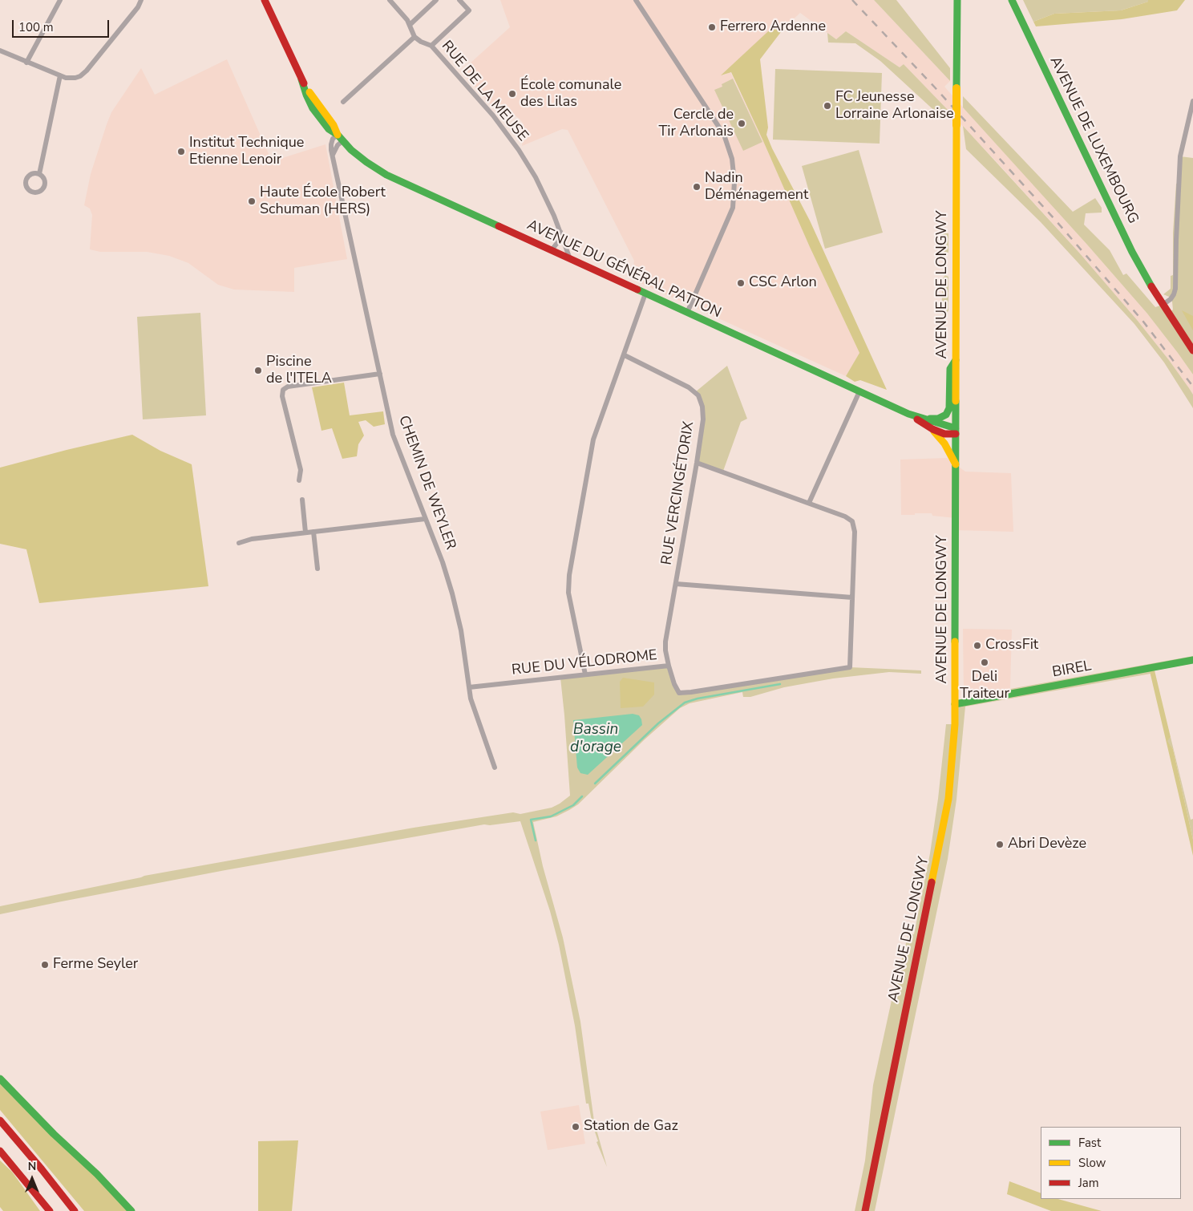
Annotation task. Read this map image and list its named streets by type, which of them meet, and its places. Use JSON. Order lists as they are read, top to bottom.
{
  "streets": {
    "main road": [
      "AVENUE DE LUXEMBOURG",
      "AVENUE DU GÉNÉRAL PATTON",
      "AVENUE DE LONGWY",
      "BIREL"
    ],
    "street": [
      "RUE DE LA MEUSE",
      "CHEMIN DE WEYLER",
      "RUE VERCINGÉTORIX",
      "RUE DU VÉLODROME"
    ]
  },
  "crossings": [
    ["RUE DE LA MEUSE", "AVENUE DU GÉNÉRAL PATTON"],
    ["AVENUE DU GÉNÉRAL PATTON", "CHEMIN DE WEYLER"],
    ["AVENUE DE LONGWY", "BIREL"],
    ["CHEMIN DE WEYLER", "RUE DU VÉLODROME"],
    ["RUE VERCINGÉTORIX", "RUE DU VÉLODROME"]
  ],
  "water": ["Bassin d'orage"],
  "places": [
    "Ferrero Ardenne",
    "École comunale des Lilas",
    "FC Jeunesse Lorraine Arlonaise",
    "Cercle de Tir Arlonais",
    "Institut Technique Etienne Lenoir",
    "Nadin Déménagement",
    "Haute École Robert Schuman (HERS)",
    "CSC Arlon",
    "Piscine de l'ITELA",
    "CrossFit",
    "Deli Traiteur",
    "Abri Devèze",
    "Ferme Seyler",
    "Station de Gaz"
  ],
  "legend": ["Fast", "Slow", "Jam"],
  "scale_bar": "100 m",
  "north": "top"
}
